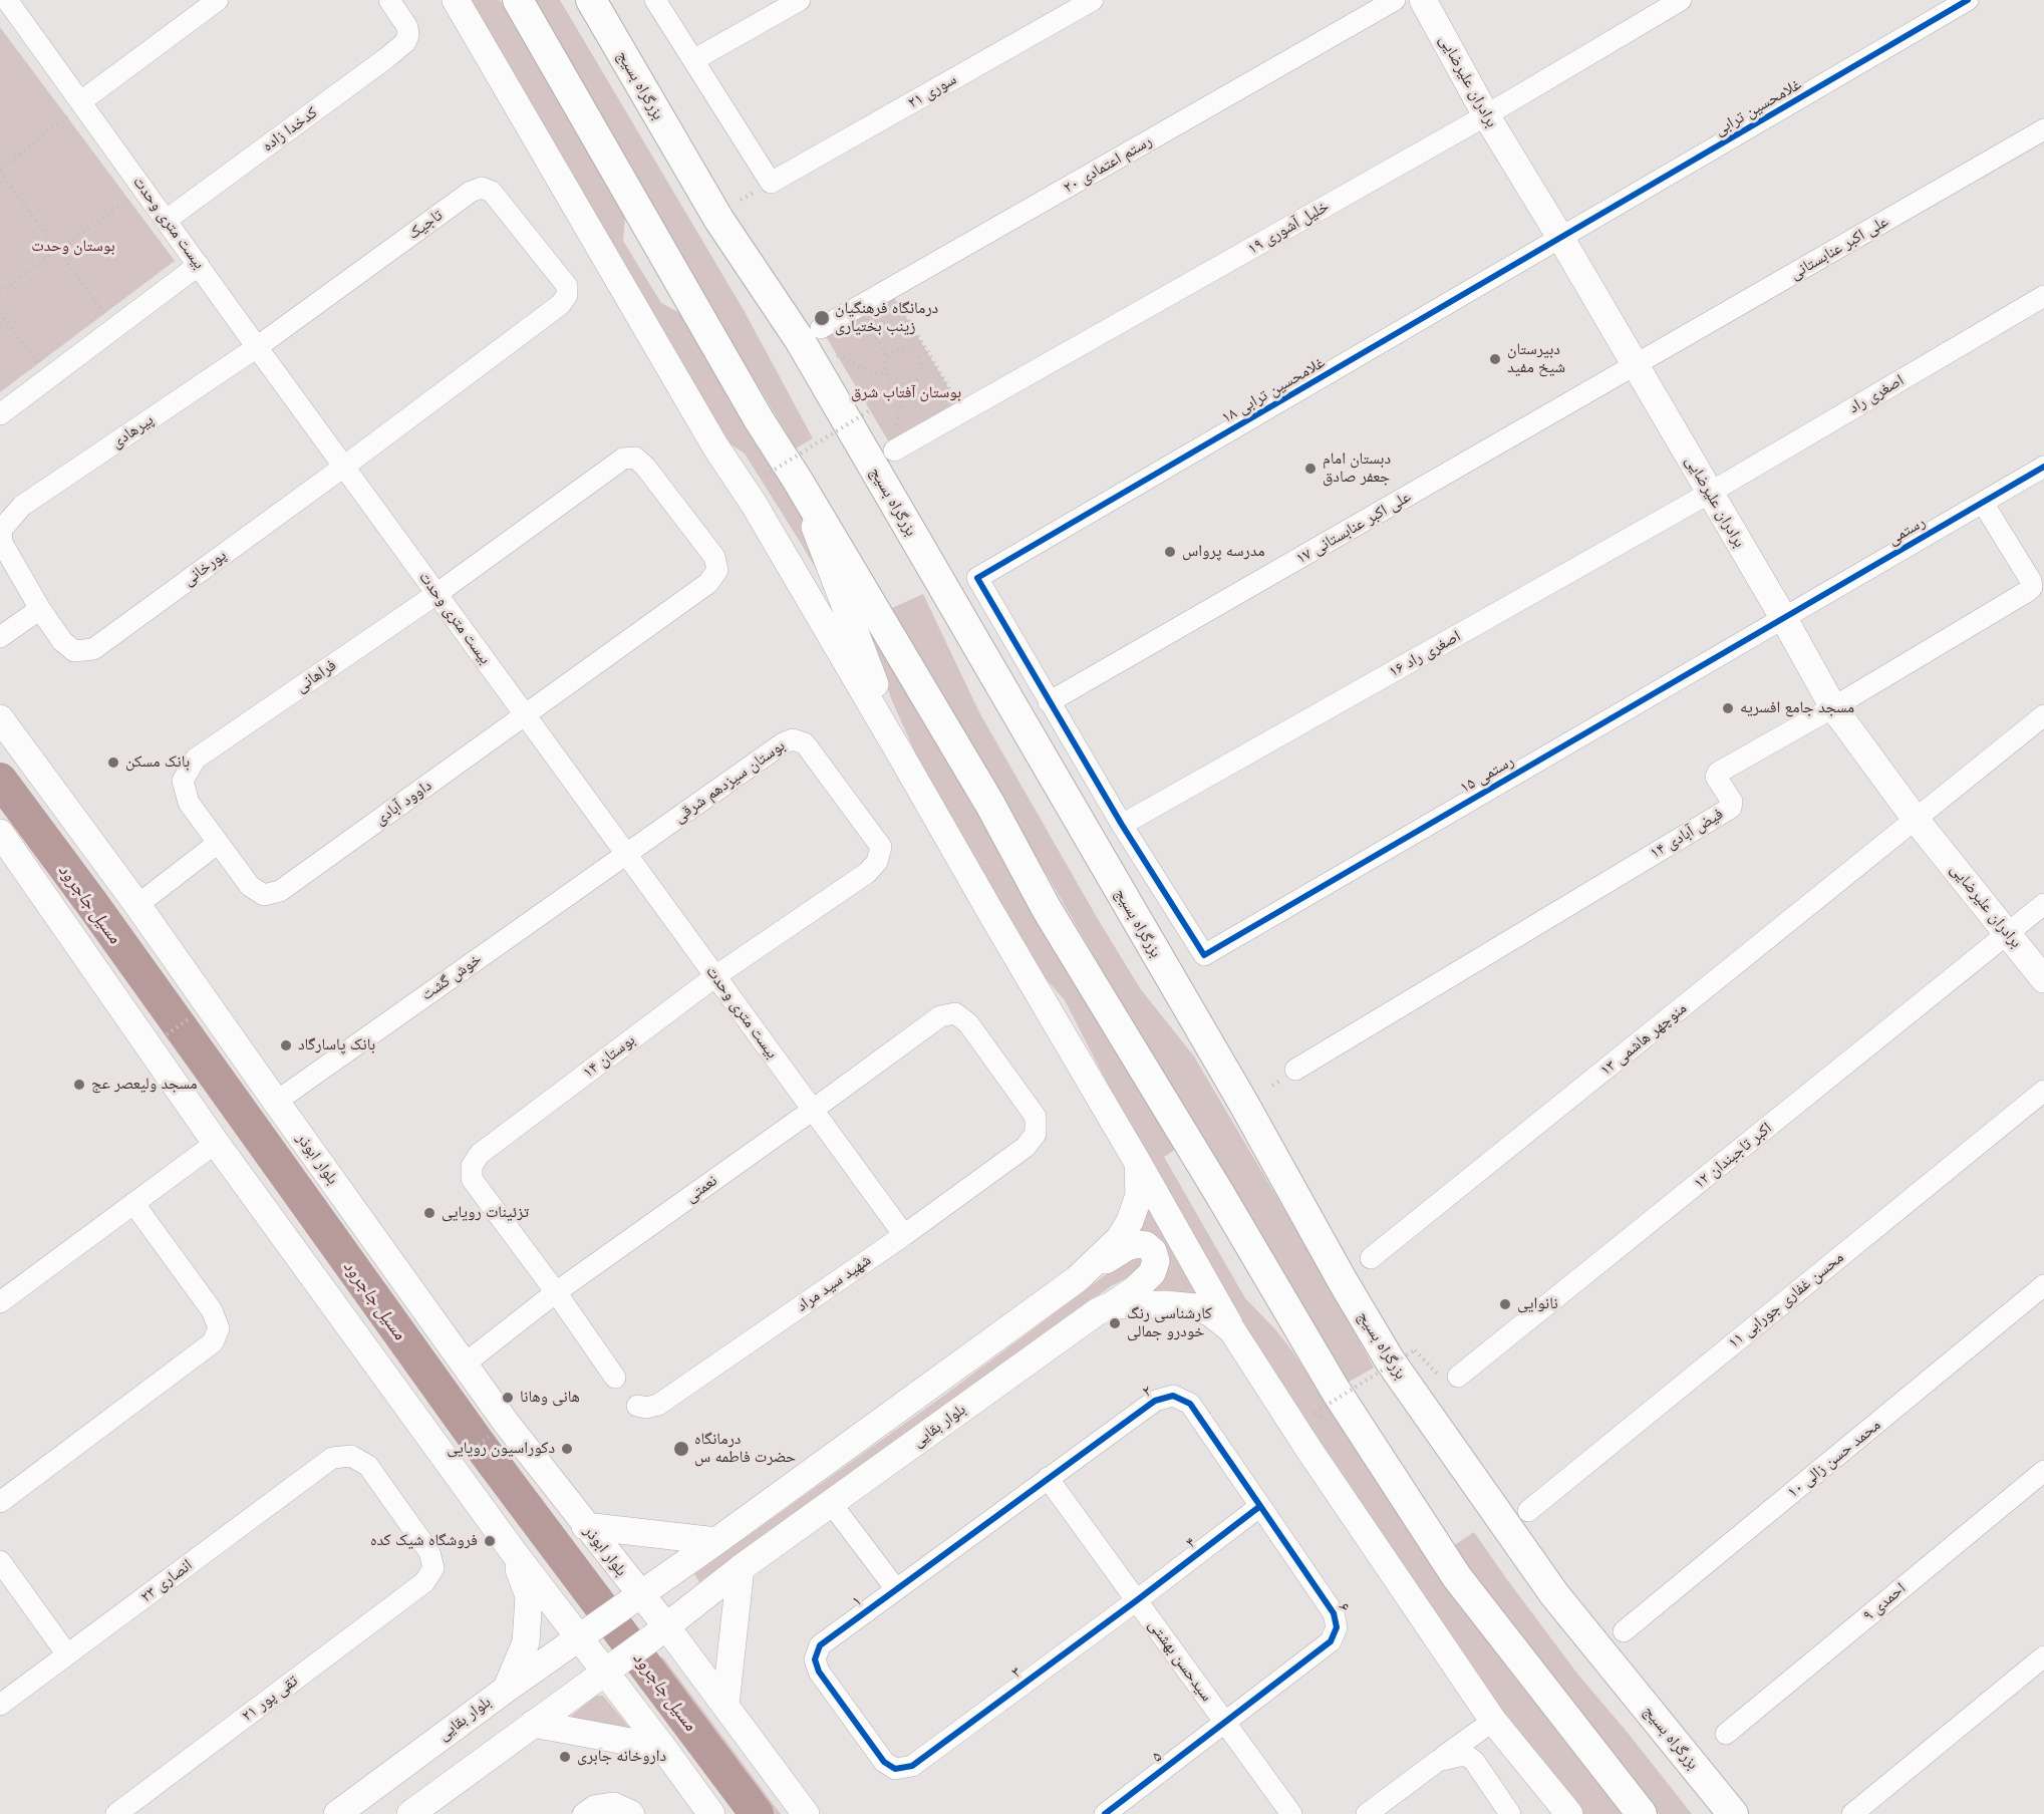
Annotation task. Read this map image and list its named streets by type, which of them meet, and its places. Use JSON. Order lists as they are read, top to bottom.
{
  "streets": {
    "highway": ["بزرگراه بسیج"],
    "main road": ["برادران علیرضایی", "بلوار ابوذر", "بلوار بقایی"],
    "street": [
      "سوری ۲۱",
      "غلامحسین ترابی",
      "کدخدا زاده",
      "رستم اعتمادی ۲۰",
      "بیست متری وحدت",
      "تاجیک",
      "خلیل آشوری ۱۹",
      "علی اکبر عنابستانی",
      "غلامحسین ترابی ۱۸",
      "اصغری راد",
      "پیرهادی",
      "علی اکبر عنابستانی ۱۷",
      "رستمی",
      "پورخانی",
      "اصغری راد ۱۶",
      "فراهانی",
      "رستمی ۱۵",
      "بوستان سیزدهم شرقی",
      "داوود آبادی",
      "فیض آبادی ۱۴",
      "خوش گشت",
      "منوچهر هاشمی ۱۳",
      "بوستان ۱۴",
      "اکبر تاجبندان ۱۲",
      "نعمتی",
      "شهید سید مراد",
      "محسن غفاری جورابی ۱۱",
      "۲",
      "محمد حسن زالی ۱۰",
      "۴",
      "انصاری ۲۳",
      "۱",
      "احمدی ۹",
      "۶",
      "سیدحسن بهشتی",
      "۳",
      "تقی پور ۲۱",
      "۵"
    ]
  },
  "crossings": [
    ["برادران علیرضایی", "غلامحسین ترابی"],
    ["برادران علیرضایی", "خلیل آشوری ۱۹"],
    ["برادران علیرضایی", "علی اکبر عنابستانی"],
    ["برادران علیرضایی", "غلامحسین ترابی ۱۸"],
    ["برادران علیرضایی", "اصغری راد"],
    ["برادران علیرضایی", "علی اکبر عنابستانی ۱۷"],
    ["برادران علیرضایی", "رستمی"],
    ["برادران علیرضایی", "اصغری راد ۱۶"],
    ["برادران علیرضایی", "رستمی ۱۵"],
    ["برادران علیرضایی", "فیض آبادی ۱۴"],
    ["برادران علیرضایی", "منوچهر هاشمی ۱۳"],
    ["برادران علیرضایی", "اکبر تاجبندان ۱۲"],
    ["غلامحسین ترابی", "غلامحسین ترابی ۱۸"],
    ["کدخدا زاده", "بیست متری وحدت"],
    ["بیست متری وحدت", "تاجیک"],
    ["بیست متری وحدت", "پیرهادی"],
    ["بیست متری وحدت", "پورخانی"],
    ["بیست متری وحدت", "فراهانی"],
    ["بیست متری وحدت", "بوستان سیزدهم شرقی"],
    ["بیست متری وحدت", "داوود آبادی"],
    ["بیست متری وحدت", "خوش گشت"],
    ["بیست متری وحدت", "بوستان ۱۴"],
    ["بیست متری وحدت", "نعمتی"],
    ["بیست متری وحدت", "شهید سید مراد"],
    ["تاجیک", "پیرهادی"],
    ["تاجیک", "پورخانی"],
    ["علی اکبر عنابستانی", "علی اکبر عنابستانی ۱۷"],
    ["غلامحسین ترابی ۱۸", "علی اکبر عنابستانی ۱۷"],
    ["اصغری راد", "اصغری راد ۱۶"],
    ["پیرهادی", "پورخانی"],
    ["رستمی", "رستمی ۱۵"],
    ["رستمی", "فیض آبادی ۱۴"],
    ["اصغری راد ۱۶", "رستمی ۱۵"],
    ["فراهانی", "داوود آبادی"],
    ["بوستان سیزدهم شرقی", "خوش گشت"],
    ["بوستان سیزدهم شرقی", "بوستان ۱۴"],
    ["خوش گشت", "بلوار ابوذر"],
    ["بوستان ۱۴", "نعمتی"],
    ["بلوار ابوذر", "نعمتی"],
    ["بلوار ابوذر", "بلوار بقایی"],
    ["نعمتی", "شهید سید مراد"],
    ["۲", "۴"],
    ["۲", "۱"],
    ["۲", "۶"],
    ["۲", "سیدحسن بهشتی"],
    ["۴", "۶"],
    ["۴", "سیدحسن بهشتی"],
    ["۴", "۳"],
    ["انصاری ۲۳", "تقی پور ۲۱"],
    ["۱", "سیدحسن بهشتی"],
    ["۱", "۳"],
    ["۶", "سیدحسن بهشتی"],
    ["۶", "۵"],
    ["سیدحسن بهشتی", "۳"],
    ["سیدحسن بهشتی", "۵"]
  ],
  "water": ["مسیل جاجرود"],
  "parks": ["بوستان وحدت", "بوستان آفتاب شرق"],
  "places": [
    "درمانگاه فرهنگیان زینب بختیاری",
    "دبیرستان شیخ مفید",
    "دبستان امام جعفر صادق",
    "مدرسه پرواس",
    "مسجد جامع افسریه",
    "بانک مسکن",
    "بانک پاسارگاد",
    "مسجد ولیعصر عج",
    "تزئینات رویایی",
    "نانوایی",
    "کارشناسی رنگ خودرو جمالی",
    "هانی وهانا",
    "دکوراسیون رویایی",
    "درمانگاه حضرت فاطمه س",
    "فروشگاه شیک کده",
    "داروخانه جابری"
  ]
}
